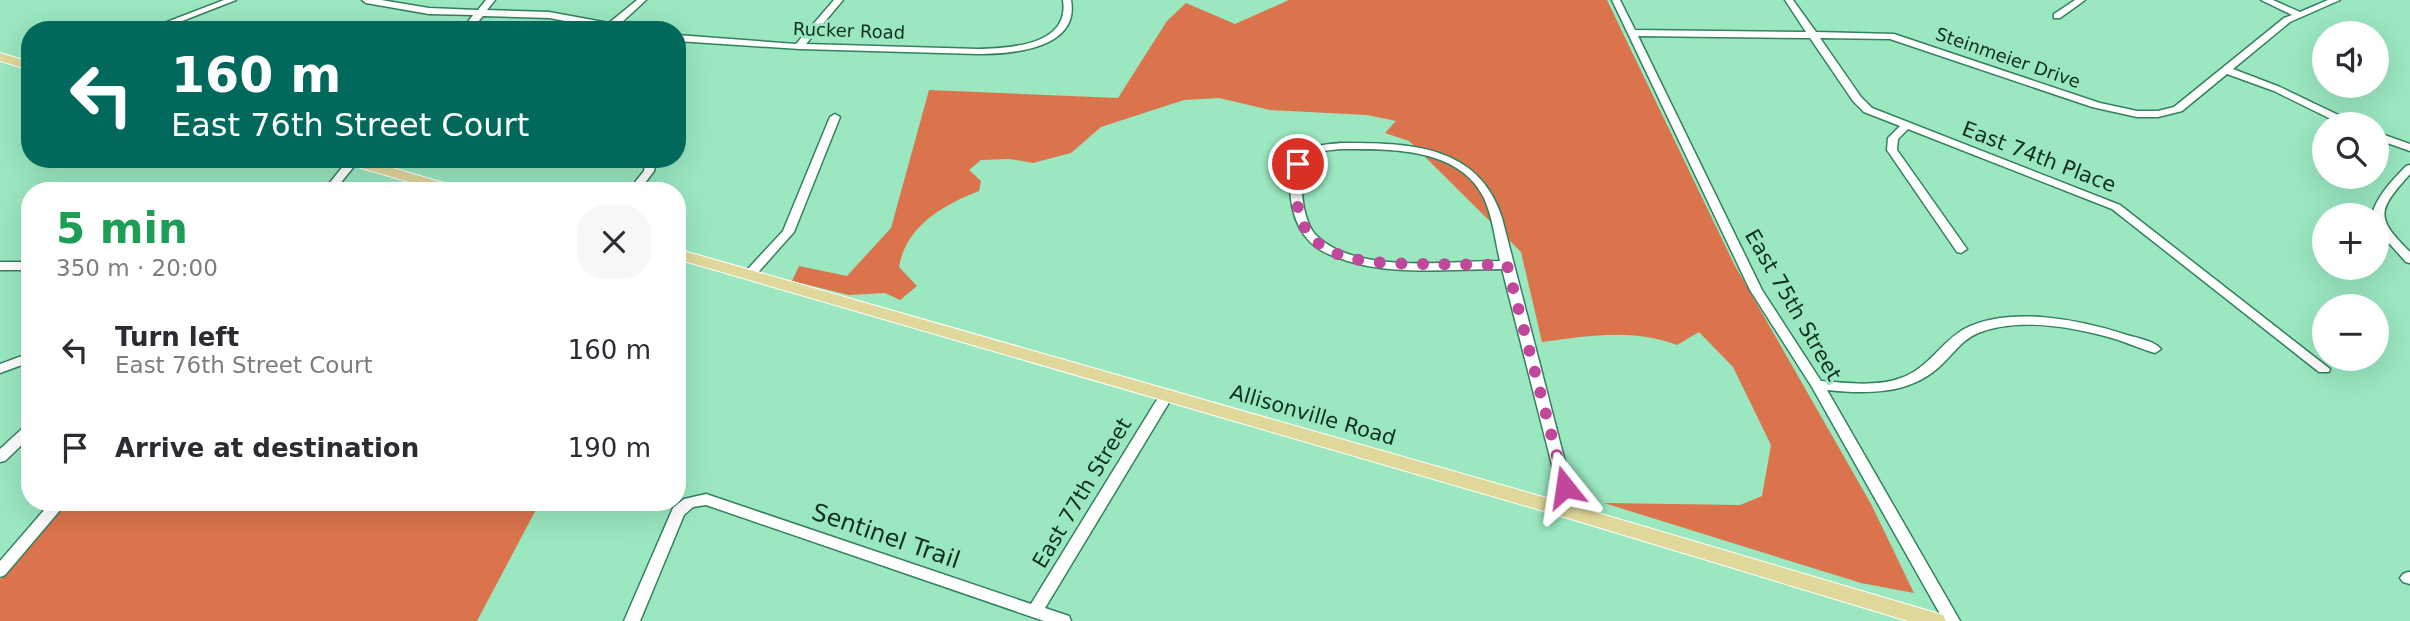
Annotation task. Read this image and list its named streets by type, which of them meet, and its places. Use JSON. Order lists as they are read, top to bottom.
{
  "streets": {
    "main road": ["Allisonville Road"],
    "street": [
      "Rucker Road",
      "Steinmeier Drive",
      "East 74th Place",
      "East 75th Street",
      "East 77th Street",
      "Sentinel Trail"
    ]
  },
  "crossings": [
    ["Steinmeier Drive", "East 74th Place"],
    ["Steinmeier Drive", "East 75th Street"],
    ["Allisonville Road", "East 77th Street"],
    ["East 77th Street", "Sentinel Trail"]
  ],
  "page": {
    "map_buttons": ["+", "−"],
    "turn": ["160 m", "East 76th Street Court"],
    "heading": ["5 min", "350 m · 20:00"],
    "list": [
      {
        "name": "Turn left",
        "note": "East 76th Street Court",
        "value": "160 m"
      },
      {
        "name": "Arrive at destination",
        "value": "190 m"
      }
    ]
  }
}
